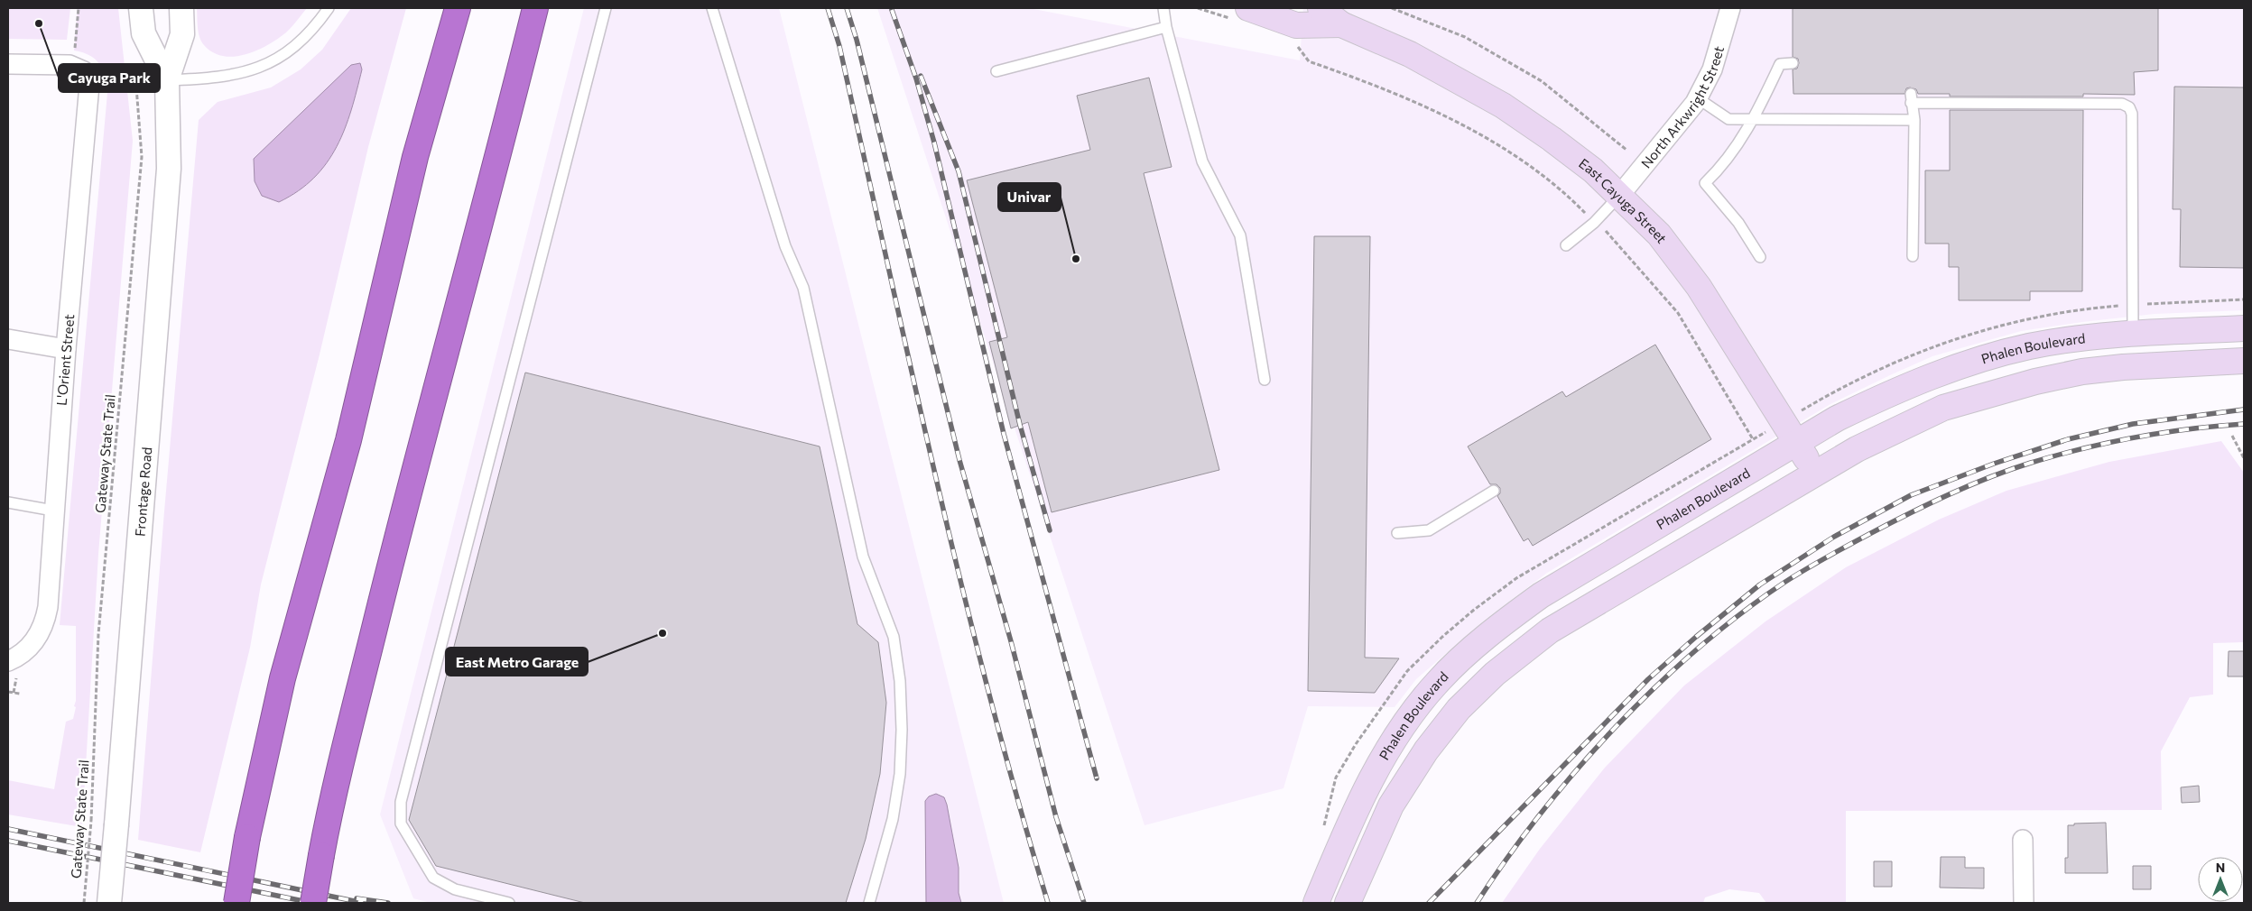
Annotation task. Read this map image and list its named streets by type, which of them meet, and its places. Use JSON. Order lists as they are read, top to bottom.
{
  "streets": {
    "main road": ["East Cayuga Street", "Phalen Boulevard"],
    "street": ["North Arkwright Street", "L'Orient Street", "Frontage Road"],
    "path": ["Gateway State Trail"]
  },
  "crossings": [
    ["North Arkwright Street", "East Cayuga Street"],
    ["East Cayuga Street", "Phalen Boulevard"]
  ],
  "places": ["Cayuga Park", "Univar", "East Metro Garage"],
  "north": "top"
}
